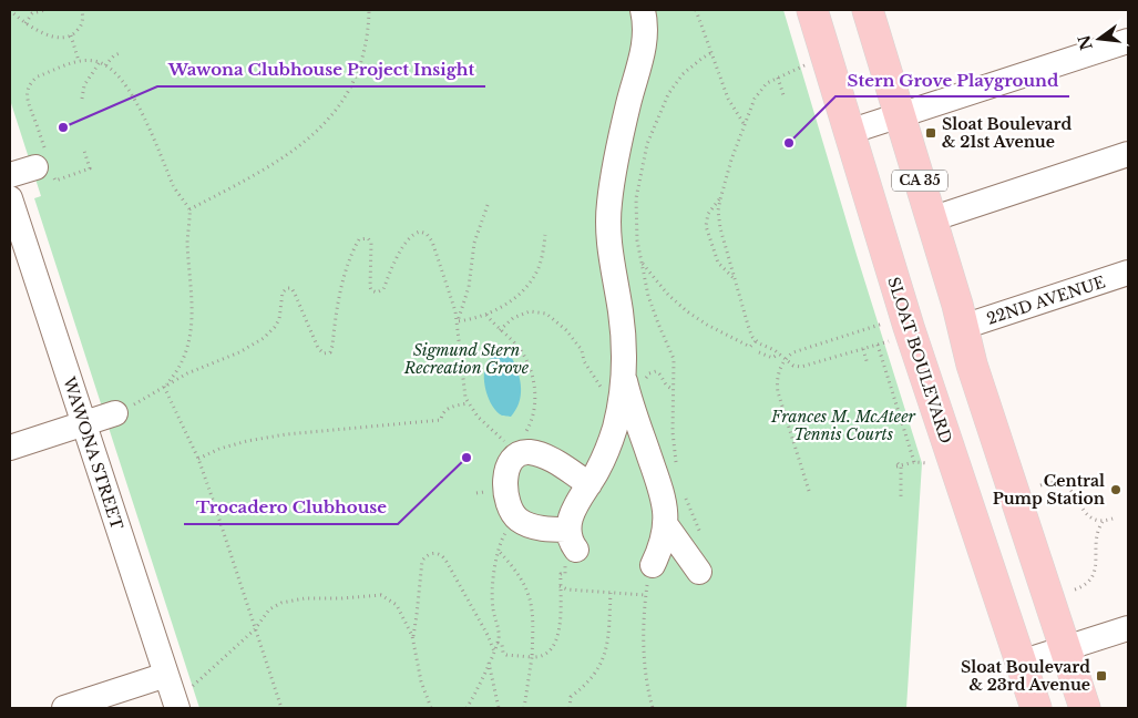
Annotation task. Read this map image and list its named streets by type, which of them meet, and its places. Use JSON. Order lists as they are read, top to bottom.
{
  "streets": {
    "main road": ["CA 35", "SLOAT BOULEVARD"],
    "street": ["22ND AVENUE", "WAWONA STREET"]
  },
  "crossings": [
    ["CA 35", "22ND AVENUE"]
  ],
  "parks": ["Sigmund Stern Recreation Grove", "Frances M. McAteer Tennis Courts"],
  "places": {
    "other": [
      "Wawona Clubhouse Project Insight",
      "Stern Grove Playground",
      "Trocadero Clubhouse",
      "Central Pump Station"
    ],
    "transit": ["Sloat Boulevard & 21st Avenue", "Sloat Boulevard & 23rd Avenue"]
  },
  "north": "left"
}
